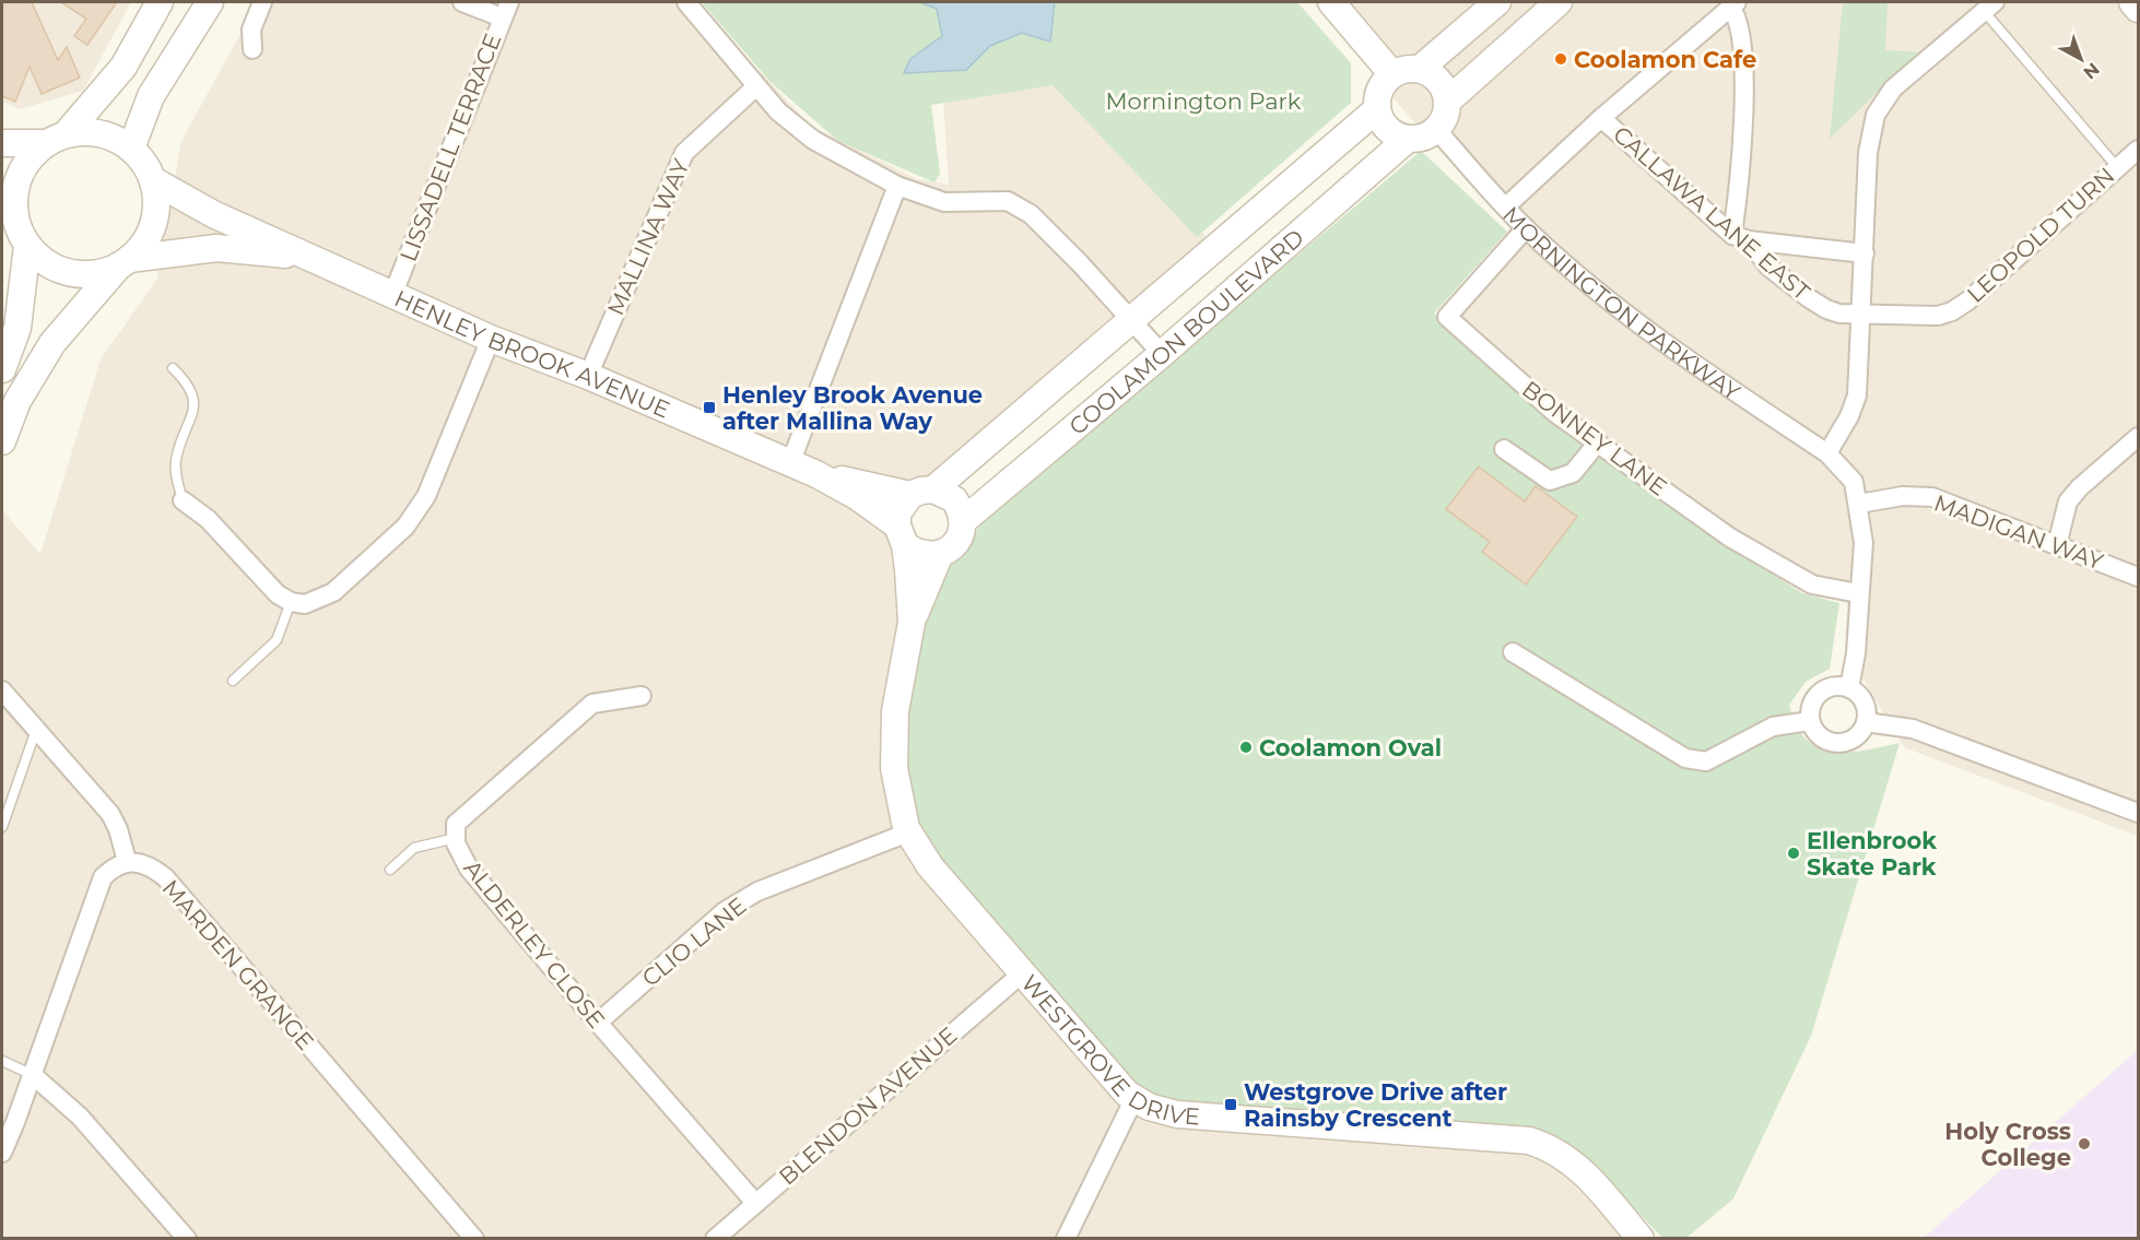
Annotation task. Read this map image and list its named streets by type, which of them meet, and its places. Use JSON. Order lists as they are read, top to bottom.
{
  "streets": {
    "street": [
      "LISSADELL TERRACE",
      "CALLAWA LANE EAST",
      "LEOPOLD TURN",
      "MALLINA WAY",
      "MORNINGTON PARKWAY",
      "COOLAMON BOULEVARD",
      "HENLEY BROOK AVENUE",
      "BONNEY LANE",
      "MADIGAN WAY",
      "CLIO LANE",
      "ALDERLEY CLOSE",
      "MARDEN GRANGE",
      "WESTGROVE DRIVE",
      "BLENDON AVENUE"
    ]
  },
  "crossings": [
    ["LISSADELL TERRACE", "HENLEY BROOK AVENUE"],
    ["CALLAWA LANE EAST", "LEOPOLD TURN"],
    ["MALLINA WAY", "HENLEY BROOK AVENUE"],
    ["MORNINGTON PARKWAY", "COOLAMON BOULEVARD"],
    ["MORNINGTON PARKWAY", "BONNEY LANE"],
    ["MORNINGTON PARKWAY", "MADIGAN WAY"],
    ["COOLAMON BOULEVARD", "HENLEY BROOK AVENUE"],
    ["COOLAMON BOULEVARD", "WESTGROVE DRIVE"],
    ["HENLEY BROOK AVENUE", "WESTGROVE DRIVE"],
    ["CLIO LANE", "ALDERLEY CLOSE"],
    ["CLIO LANE", "WESTGROVE DRIVE"],
    ["ALDERLEY CLOSE", "BLENDON AVENUE"],
    ["WESTGROVE DRIVE", "BLENDON AVENUE"]
  ],
  "parks": ["Mornington Park"],
  "places": {
    "other": [
      "Coolamon Cafe",
      "Coolamon Oval",
      "Ellenbrook Skate Park",
      "Holy Cross College"
    ],
    "transit": ["Henley Brook Avenue after Mallina Way", "Westgrove Drive after Rainsby Crescent"]
  },
  "north": "bottom right"
}
